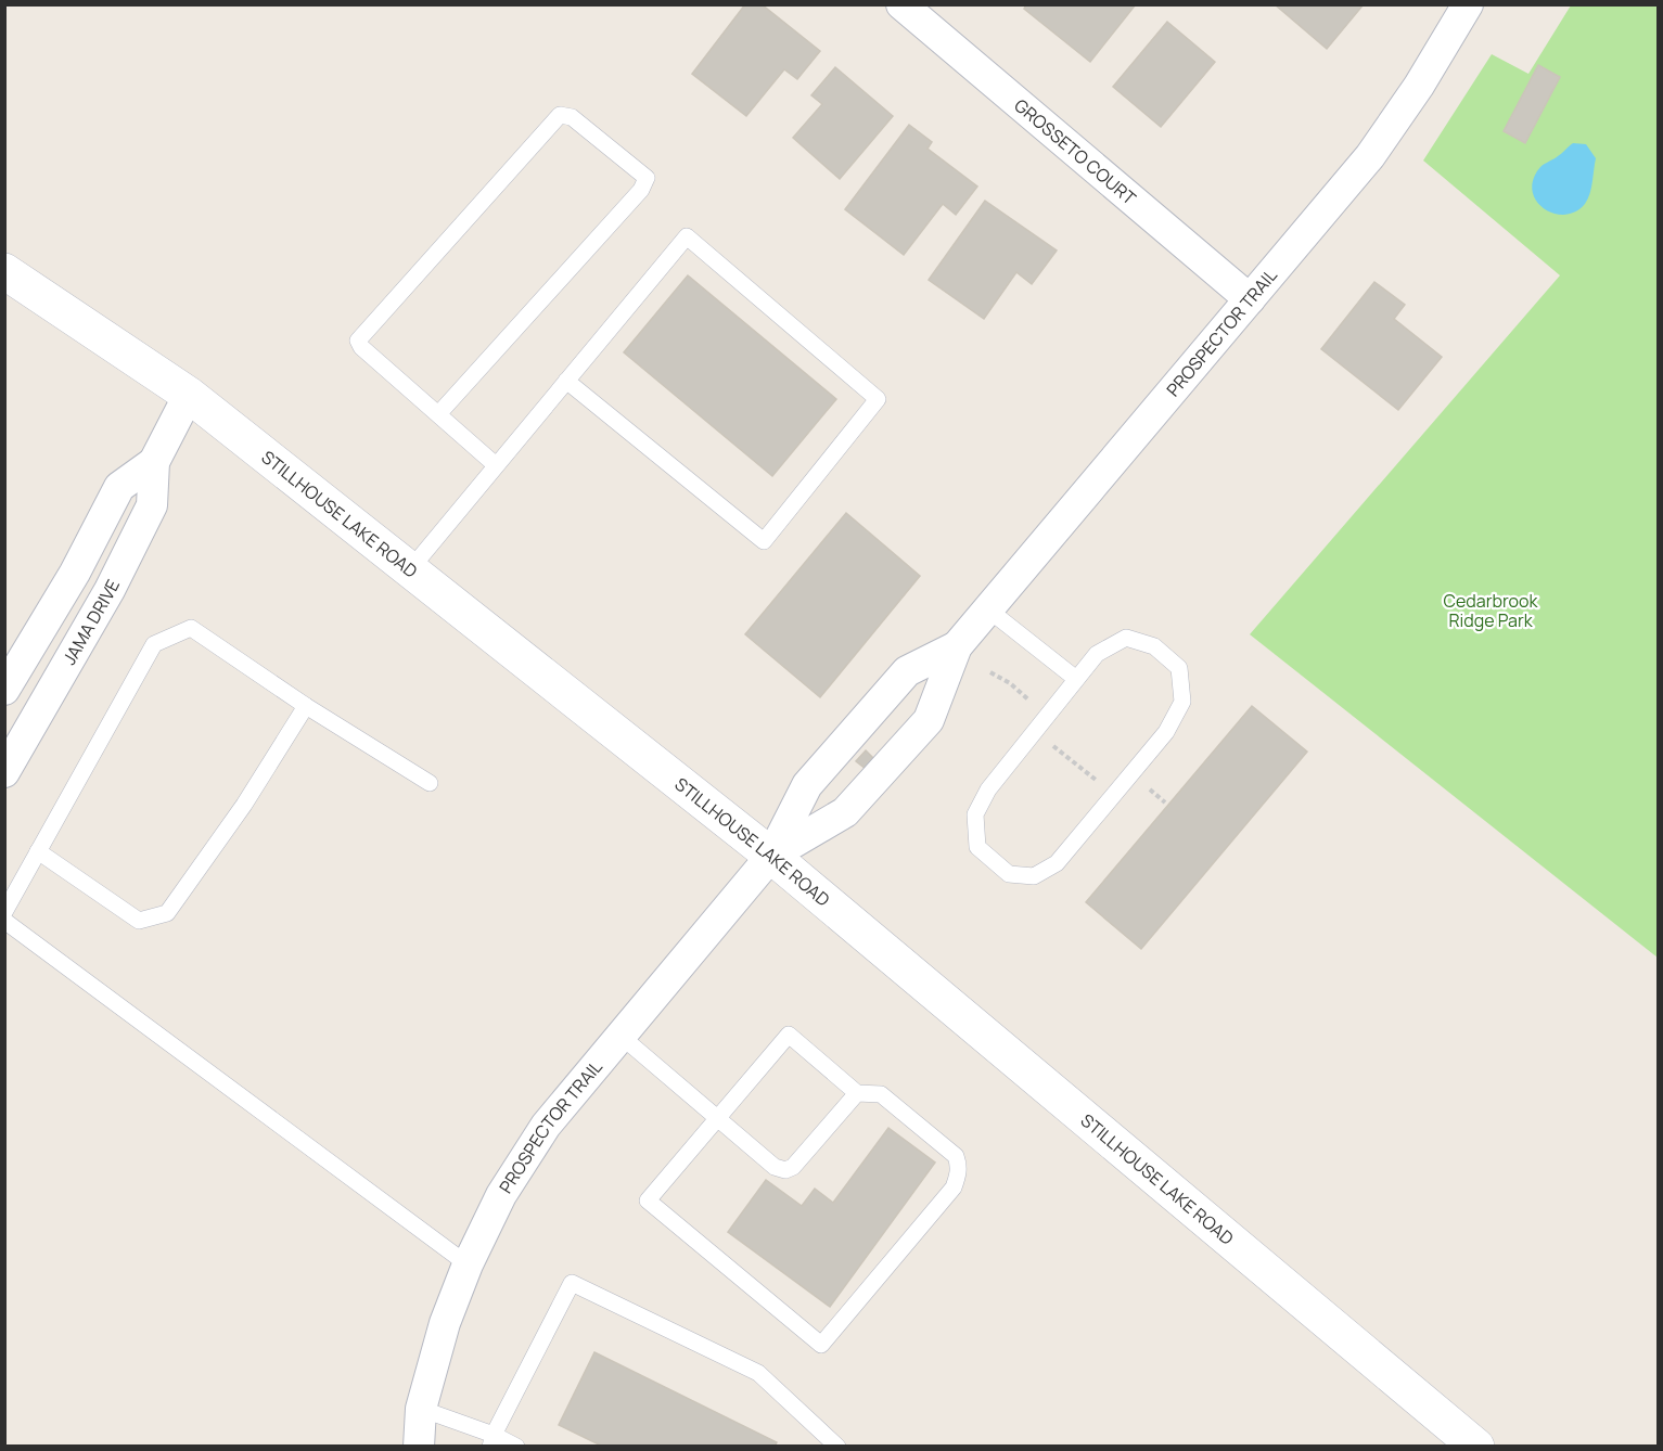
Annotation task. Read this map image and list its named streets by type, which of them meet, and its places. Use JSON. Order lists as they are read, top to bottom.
{
  "streets": {
    "main road": ["STILLHOUSE LAKE ROAD"],
    "street": ["GROSSETO COURT", "PROSPECTOR TRAIL", "JAMA DRIVE"]
  },
  "crossings": [
    ["GROSSETO COURT", "PROSPECTOR TRAIL"],
    ["PROSPECTOR TRAIL", "STILLHOUSE LAKE ROAD"],
    ["STILLHOUSE LAKE ROAD", "JAMA DRIVE"]
  ],
  "parks": ["Cedarbrook Ridge Park"]
}
